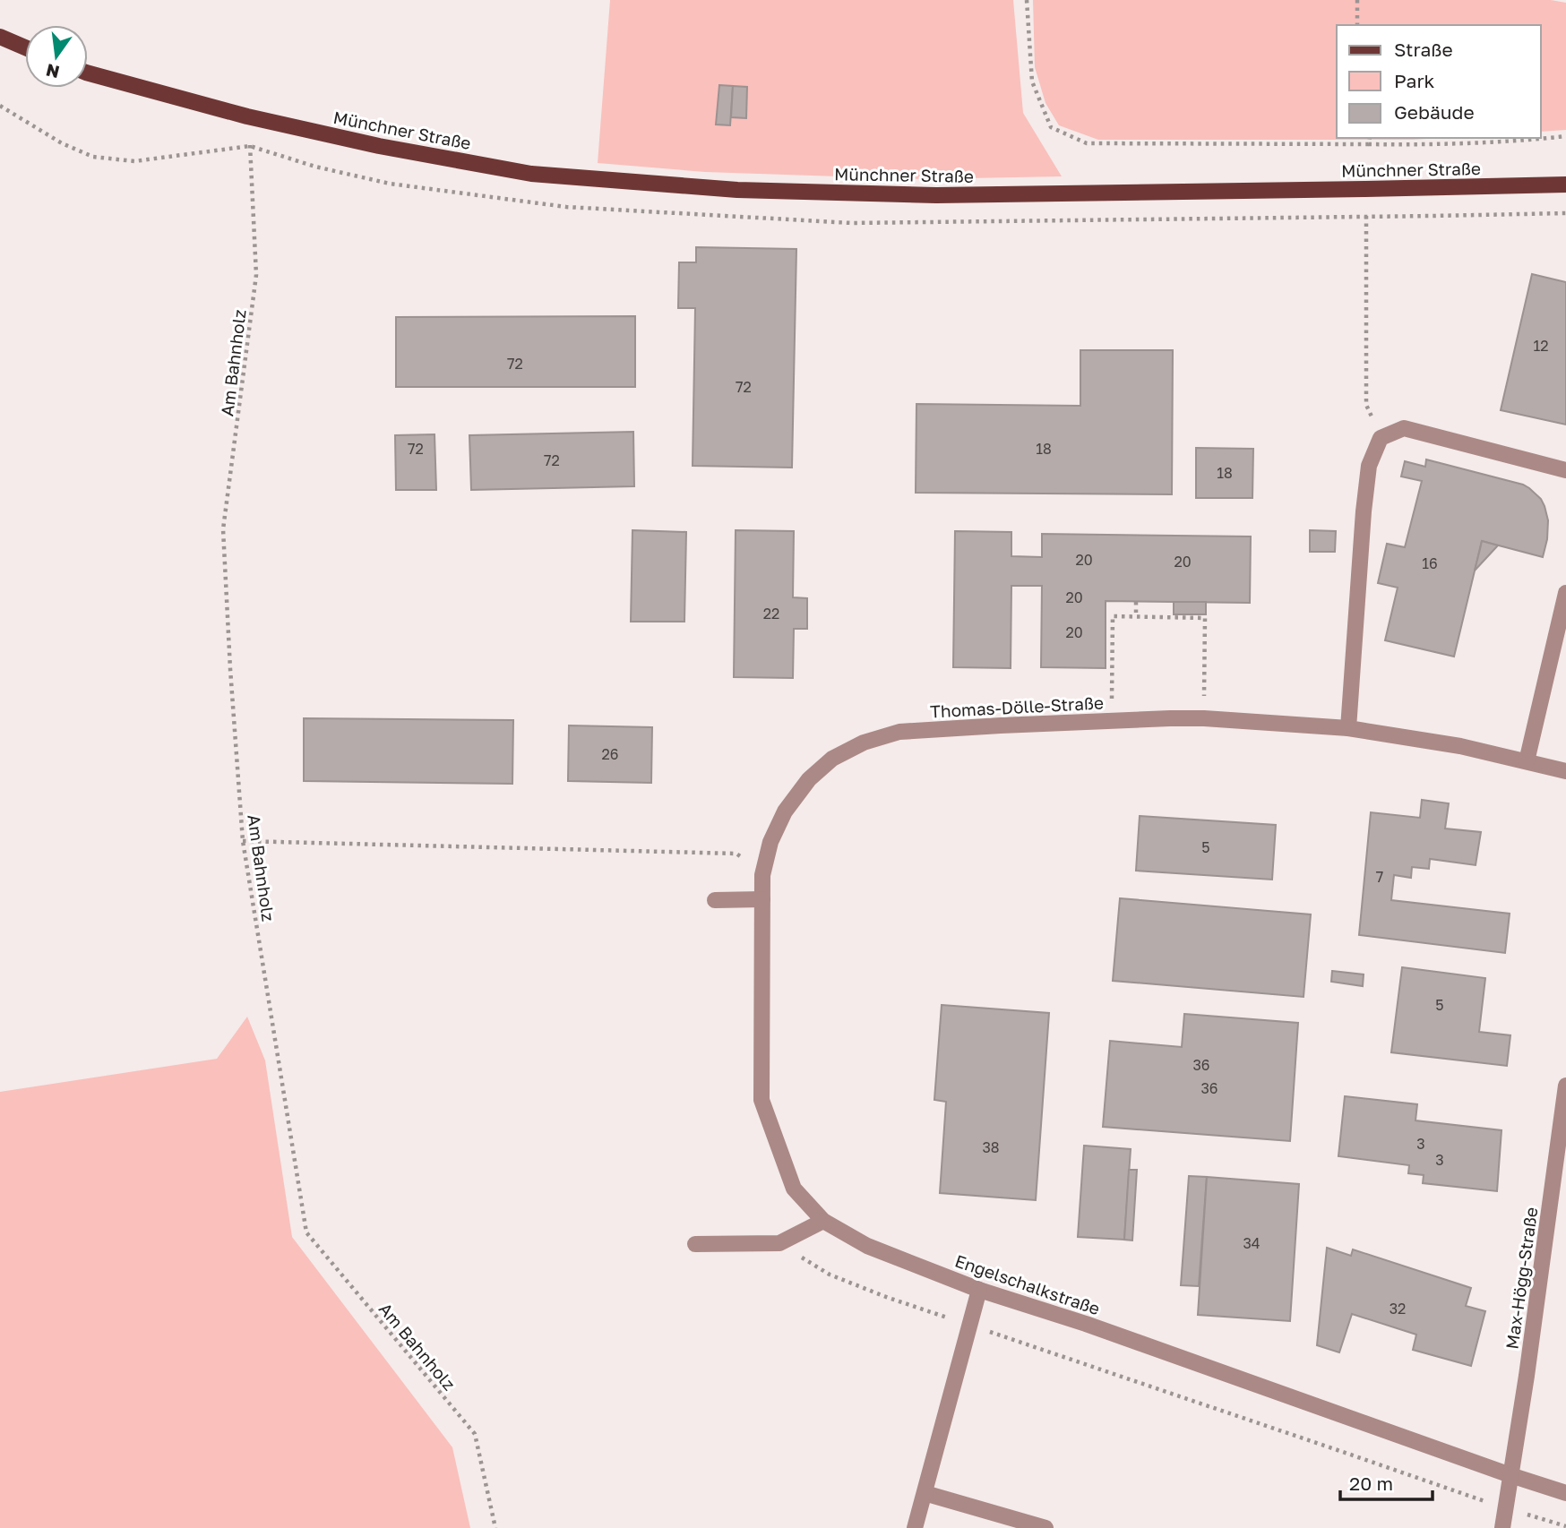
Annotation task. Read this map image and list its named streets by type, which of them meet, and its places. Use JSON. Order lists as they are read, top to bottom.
{
  "streets": {
    "main road": ["Münchner Straße"],
    "street": ["Thomas-Dölle-Straße", "Max-Högg-Straße", "Engelschalkstraße"],
    "path": ["Am Bahnholz"]
  },
  "crossings": [
    ["Thomas-Dölle-Straße", "Engelschalkstraße"],
    ["Max-Högg-Straße", "Engelschalkstraße"]
  ],
  "house_numbers": [
    "12",
    "72",
    "72",
    "72",
    "18",
    "72",
    "18",
    "20",
    "20",
    "16",
    "20",
    "22",
    "20",
    "26",
    "5",
    "7",
    "5",
    "36",
    "36",
    "3",
    "38",
    "3",
    "34",
    "32"
  ],
  "legend": ["Straße", "Park", "Gebäude"],
  "scale_bar": "20 m",
  "north": "bottom"
}
